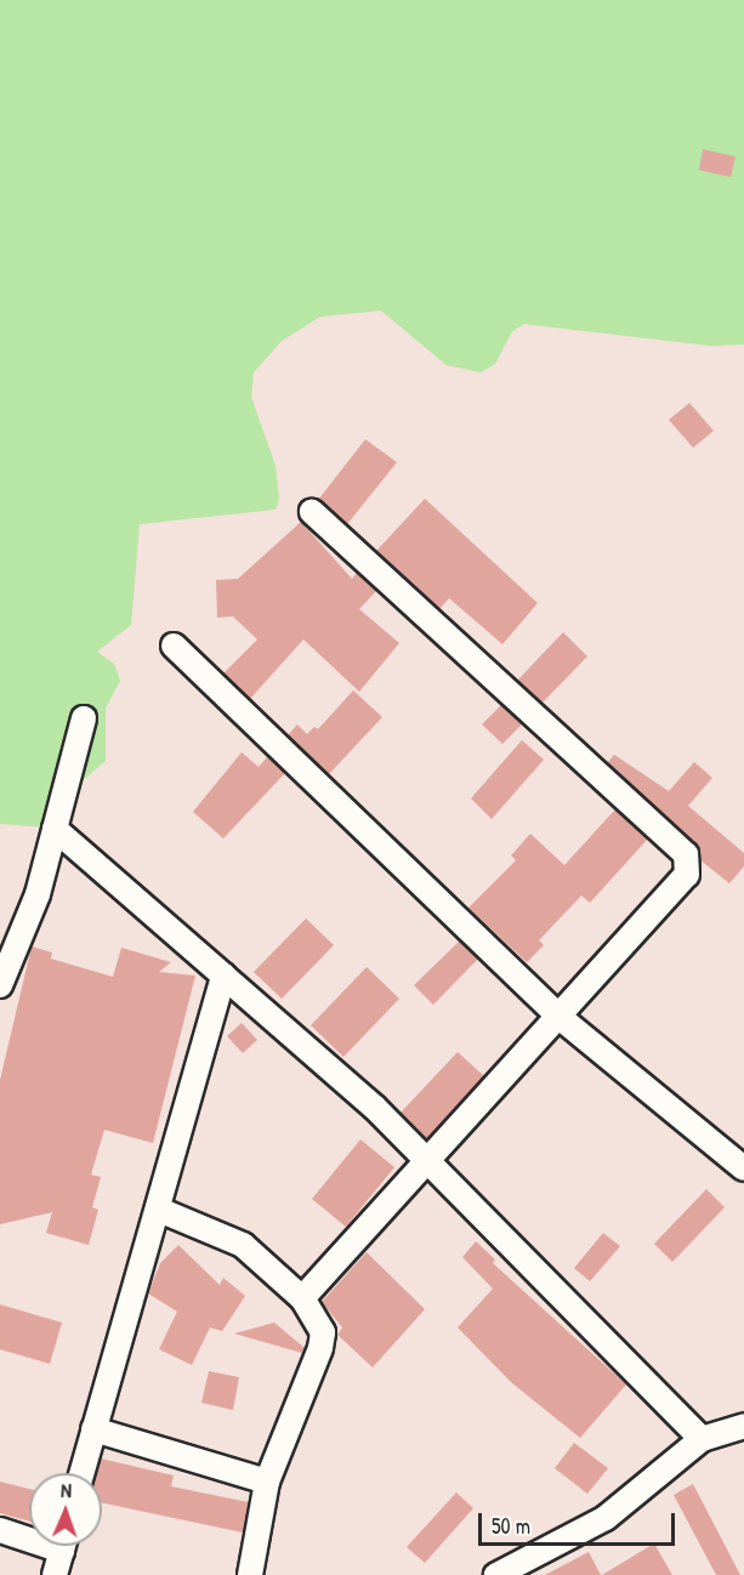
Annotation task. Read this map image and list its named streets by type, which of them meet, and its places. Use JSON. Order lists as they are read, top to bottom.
{
  "scale_bar": "50 m",
  "north": "top"
}
